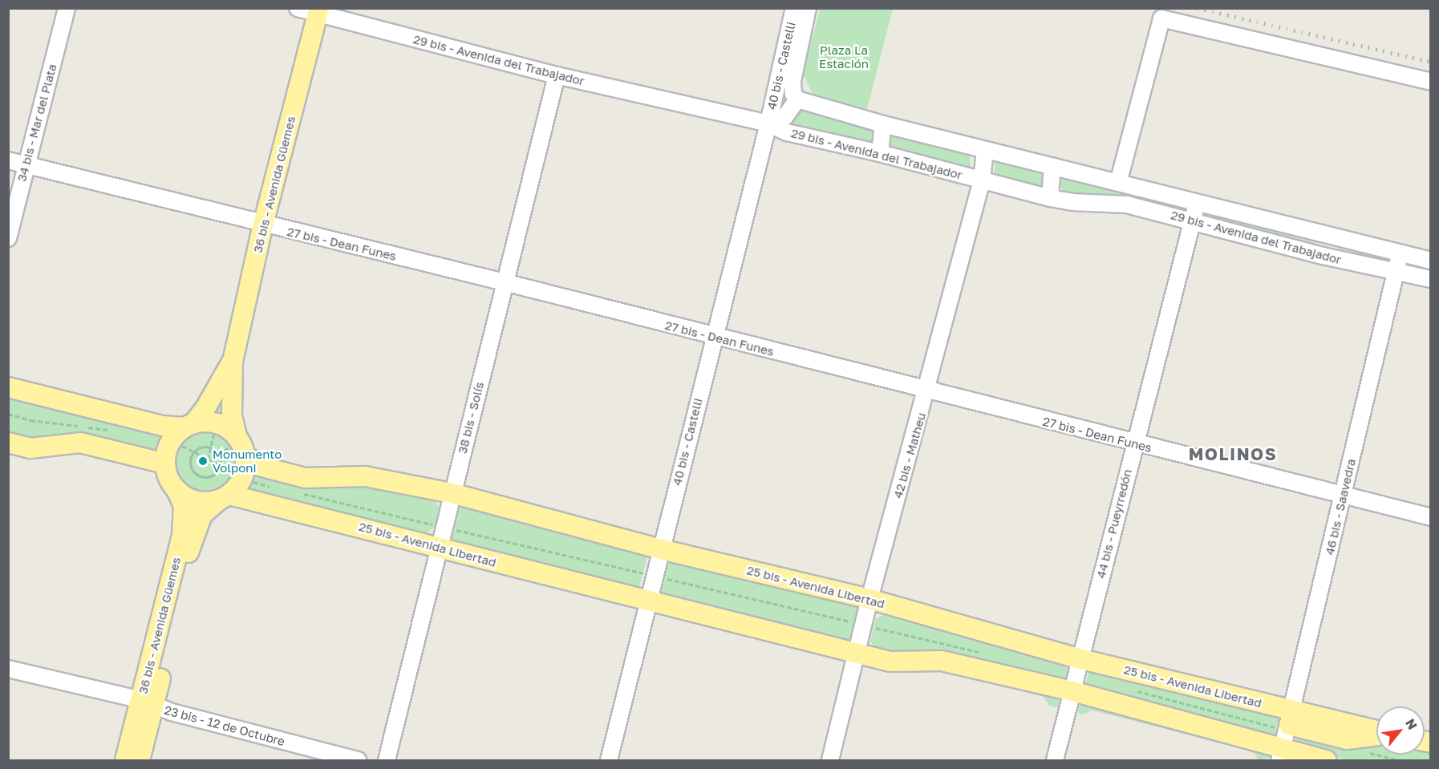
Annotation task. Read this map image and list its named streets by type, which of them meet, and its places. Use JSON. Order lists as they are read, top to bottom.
{
  "streets": {
    "main road": ["36 bis - Avenida Güemes", "25 bis - Avenida Libertad"],
    "street": [
      "29 bis - Avenida del Trabajador",
      "40 bis - Castelli",
      "34 bis - Mar del Plata",
      "27 bis - Dean Funes",
      "38 bis - Solís",
      "42 bis - Matheu",
      "46 bis - Saavedra",
      "44 bis - Pueyrredón",
      "23 bis - 12 de Octubre"
    ]
  },
  "crossings": [
    ["29 bis - Avenida del Trabajador", "40 bis - Castelli"],
    ["29 bis - Avenida del Trabajador", "36 bis - Avenida Güemes"],
    ["29 bis - Avenida del Trabajador", "38 bis - Solís"],
    ["29 bis - Avenida del Trabajador", "42 bis - Matheu"],
    ["29 bis - Avenida del Trabajador", "46 bis - Saavedra"],
    ["29 bis - Avenida del Trabajador", "44 bis - Pueyrredón"],
    ["40 bis - Castelli", "27 bis - Dean Funes"],
    ["40 bis - Castelli", "25 bis - Avenida Libertad"],
    ["34 bis - Mar del Plata", "27 bis - Dean Funes"],
    ["36 bis - Avenida Güemes", "27 bis - Dean Funes"],
    ["36 bis - Avenida Güemes", "25 bis - Avenida Libertad"],
    ["36 bis - Avenida Güemes", "23 bis - 12 de Octubre"],
    ["27 bis - Dean Funes", "38 bis - Solís"],
    ["27 bis - Dean Funes", "42 bis - Matheu"],
    ["27 bis - Dean Funes", "46 bis - Saavedra"],
    ["27 bis - Dean Funes", "44 bis - Pueyrredón"],
    ["38 bis - Solís", "25 bis - Avenida Libertad"],
    ["42 bis - Matheu", "25 bis - Avenida Libertad"],
    ["46 bis - Saavedra", "25 bis - Avenida Libertad"],
    ["44 bis - Pueyrredón", "25 bis - Avenida Libertad"]
  ],
  "districts": ["MOLINOS"],
  "parks": ["Plaza La Estación"],
  "places": ["Monumento Volponi"],
  "north": "top right"
}
